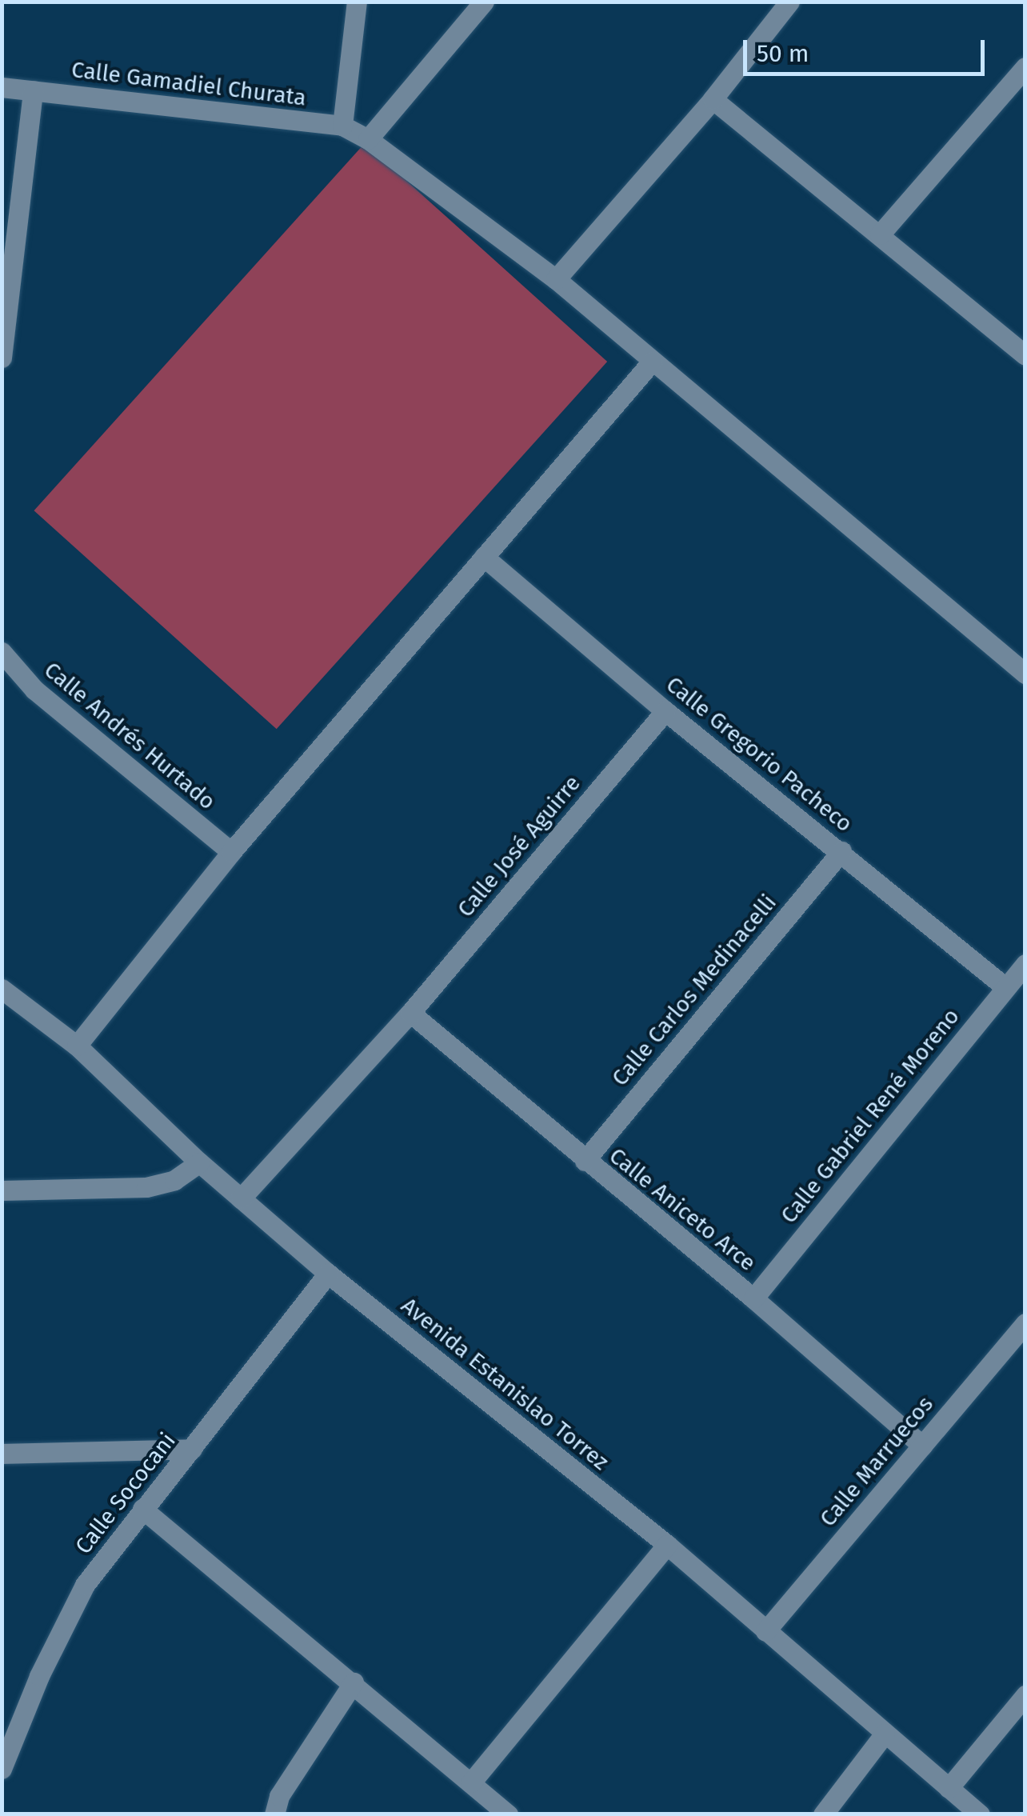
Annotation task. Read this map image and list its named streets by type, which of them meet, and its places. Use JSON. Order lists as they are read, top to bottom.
{
  "streets": {
    "street": [
      "Calle Gamadiel Churata",
      "Calle Andrés Hurtado",
      "Calle Gregorio Pacheco",
      "Calle José Aguirre",
      "Calle Carlos Medinacelli",
      "Calle Gabriel René Moreno",
      "Calle Aniceto Arce",
      "Avenida Estanislao Torrez",
      "Calle Marruecos",
      "Calle Sococani"
    ]
  },
  "crossings": [
    ["Calle Gregorio Pacheco", "Calle José Aguirre"],
    ["Calle Gregorio Pacheco", "Calle Carlos Medinacelli"],
    ["Calle Gregorio Pacheco", "Calle Gabriel René Moreno"],
    ["Calle José Aguirre", "Calle Aniceto Arce"],
    ["Calle José Aguirre", "Avenida Estanislao Torrez"],
    ["Calle Carlos Medinacelli", "Calle Aniceto Arce"],
    ["Calle Gabriel René Moreno", "Calle Aniceto Arce"],
    ["Calle Aniceto Arce", "Calle Marruecos"],
    ["Avenida Estanislao Torrez", "Calle Marruecos"],
    ["Avenida Estanislao Torrez", "Calle Sococani"]
  ],
  "scale_bar": "50 m"
}
